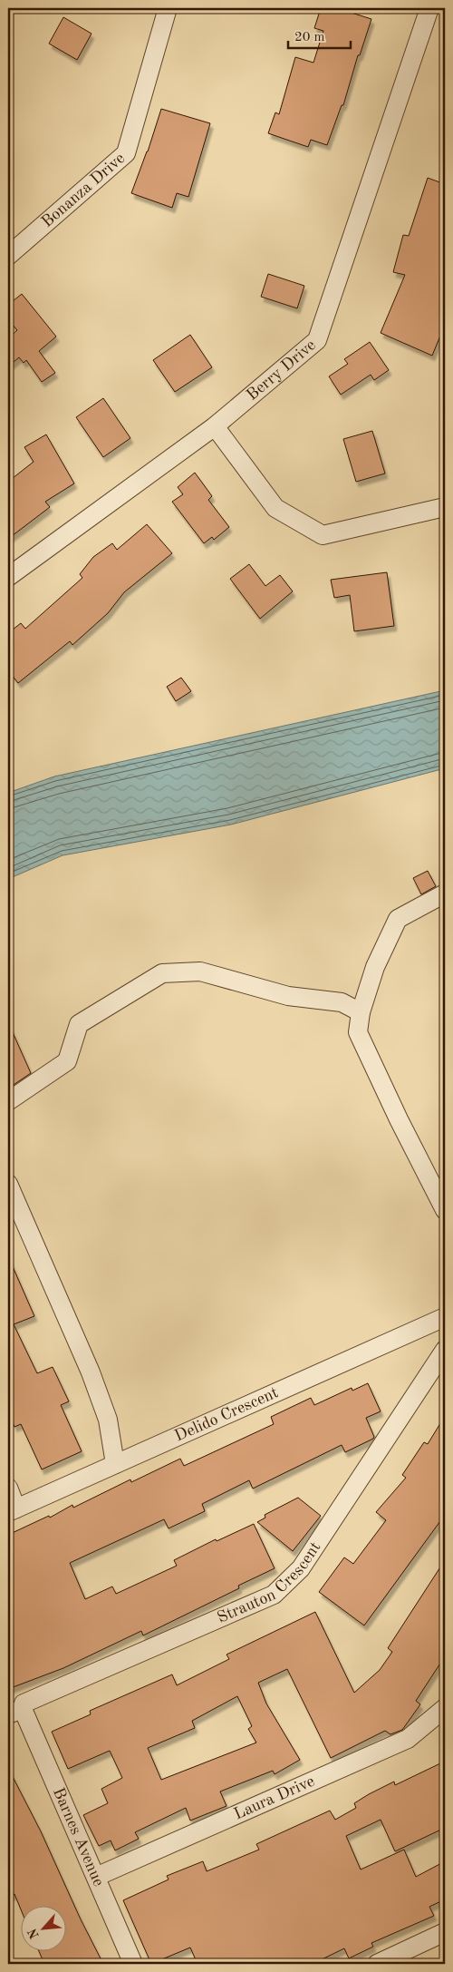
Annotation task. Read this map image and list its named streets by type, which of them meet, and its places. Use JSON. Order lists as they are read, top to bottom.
{
  "streets": {
    "street": [
      "Bonanza Drive",
      "Berry Drive",
      "Delido Crescent",
      "Strauton Crescent",
      "Laura Drive",
      "Barnes Avenue"
    ]
  },
  "crossings": [
    ["Strauton Crescent", "Barnes Avenue"],
    ["Laura Drive", "Barnes Avenue"]
  ],
  "scale_bar": "20 m",
  "north": "bottom left"
}
